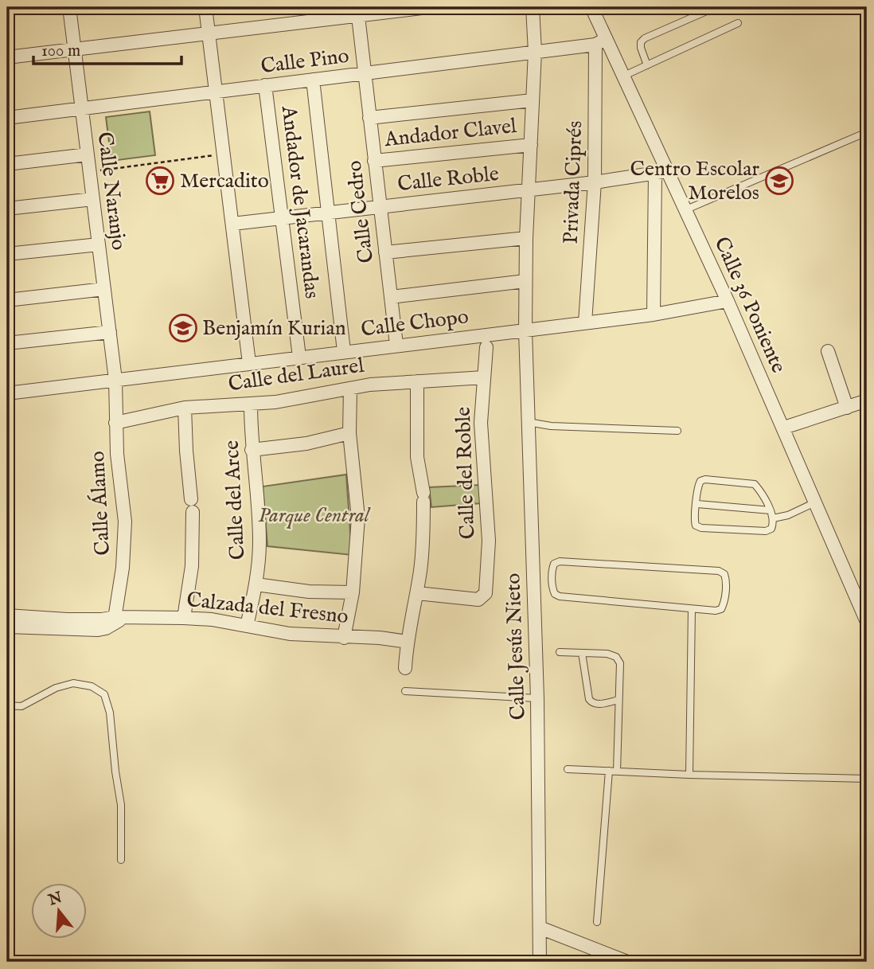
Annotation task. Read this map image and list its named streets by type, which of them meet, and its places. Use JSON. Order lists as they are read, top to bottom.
{
  "streets": {
    "street": [
      "Calle Pino",
      "Andador Clavel",
      "Calle Roble",
      "Privada Ciprés",
      "Calle Naranjo",
      "Andador de Jacarandas",
      "Calle Cedro",
      "Calle 36 Poniente",
      "Calle Chopo",
      "Calle del Laurel",
      "Calle del Roble",
      "Calle del Arce",
      "Calle Álamo",
      "Calzada del Fresno",
      "Calle Jesús Nieto"
    ]
  },
  "crossings": [
    ["Calle Pino", "Privada Ciprés"],
    ["Calle Pino", "Calle Naranjo"],
    ["Calle Pino", "Andador de Jacarandas"],
    ["Calle Pino", "Calle Cedro"],
    ["Calle Pino", "Calle 36 Poniente"],
    ["Calle Pino", "Calle Jesús Nieto"],
    ["Andador Clavel", "Calle Cedro"],
    ["Andador Clavel", "Calle Jesús Nieto"],
    ["Calle Roble", "Privada Ciprés"],
    ["Calle Roble", "Andador de Jacarandas"],
    ["Calle Roble", "Calle Cedro"],
    ["Calle Roble", "Calle 36 Poniente"],
    ["Calle Roble", "Calle Jesús Nieto"],
    ["Privada Ciprés", "Calle 36 Poniente"],
    ["Privada Ciprés", "Calle Chopo"],
    ["Calle Naranjo", "Calle Chopo"],
    ["Calle Naranjo", "Calle Álamo"],
    ["Andador de Jacarandas", "Calle Chopo"],
    ["Calle Cedro", "Calle Chopo"],
    ["Calle 36 Poniente", "Calle Chopo"],
    ["Calle Chopo", "Calle Álamo"],
    ["Calle Chopo", "Calle Jesús Nieto"],
    ["Calle del Laurel", "Calle del Roble"],
    ["Calle del Laurel", "Calle del Arce"],
    ["Calle del Laurel", "Calle Álamo"],
    ["Calle del Arce", "Calzada del Fresno"],
    ["Calle Álamo", "Calzada del Fresno"]
  ],
  "parks": ["Parque Central"],
  "places": {
    "supermarket": ["Mercadito"],
    "school or university": ["Centro Escolar Morelos", "Benjamín Kurian"]
  },
  "scale_bar": "100 m",
  "north": "top"
}
